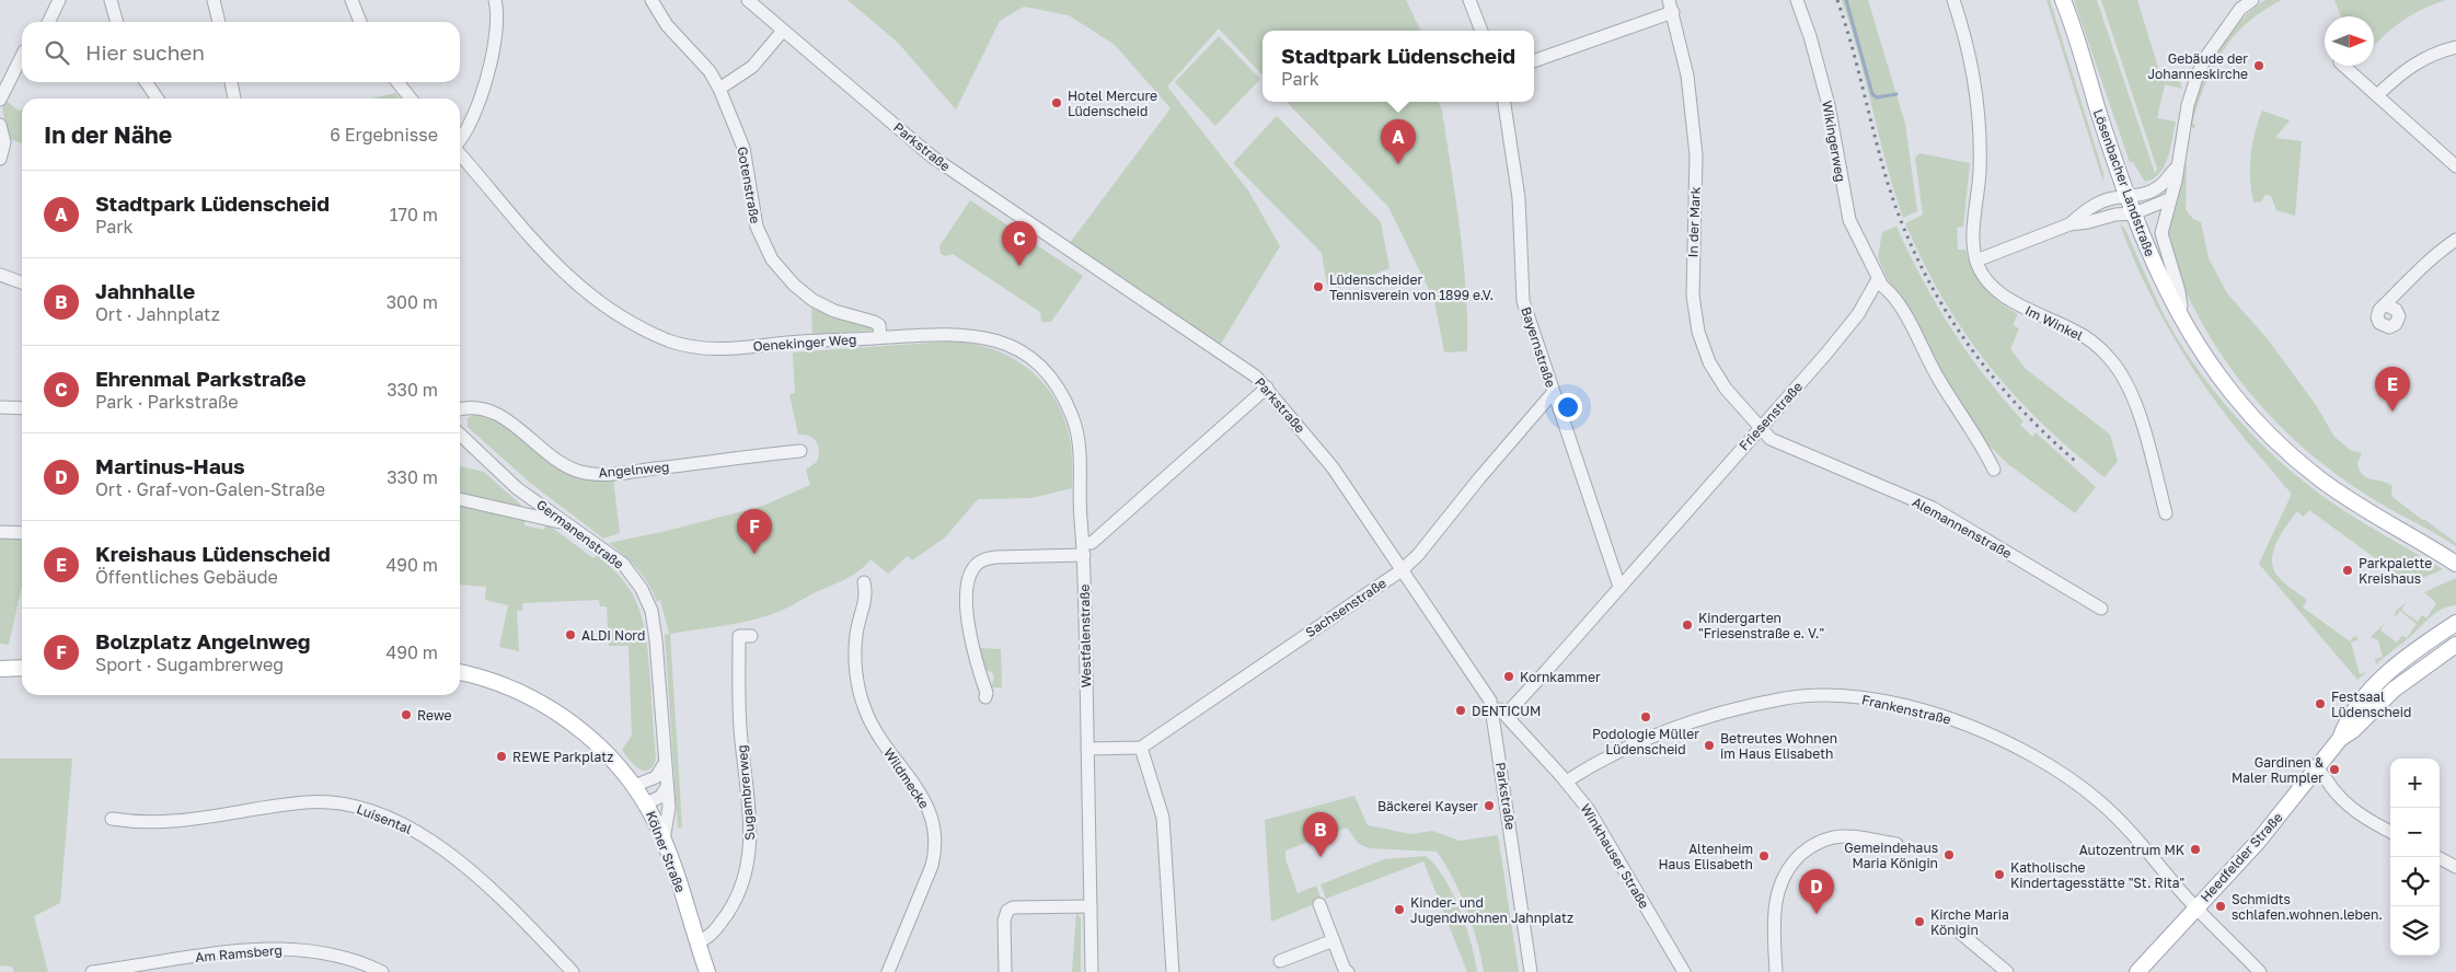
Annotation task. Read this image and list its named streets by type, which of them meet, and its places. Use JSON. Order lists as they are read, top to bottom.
{
  "streets": {
    "main road": ["Lösenbacher Landstraße", "Kölner Straße", "Heedfelder Straße"],
    "street": [
      "Wikingerweg",
      "Parkstraße",
      "Gotenstraße",
      "In der Mark",
      "Im Winkel",
      "Oenekinger Weg",
      "Bayernstraße",
      "Friesenstraße",
      "Angelnweg",
      "Alemannenstraße",
      "Germanenstraße",
      "Sachsenstraße",
      "Westfalenstraße",
      "Frankenstraße",
      "Wildmecke",
      "Sugambrerweg",
      "Luisental",
      "Winkhauser Straße",
      "Am Ramsberg"
    ]
  },
  "crossings": [
    ["Wikingerweg", "Friesenstraße"],
    ["Parkstraße", "Sachsenstraße"],
    ["Parkstraße", "Winkhauser Straße"],
    ["Gotenstraße", "Oenekinger Weg"],
    ["In der Mark", "Friesenstraße"],
    ["In der Mark", "Alemannenstraße"],
    ["Oenekinger Weg", "Westfalenstraße"],
    ["Bayernstraße", "Friesenstraße"],
    ["Bayernstraße", "Sachsenstraße"],
    ["Friesenstraße", "Alemannenstraße"],
    ["Friesenstraße", "Winkhauser Straße"],
    ["Germanenstraße", "Kölner Straße"],
    ["Frankenstraße", "Winkhauser Straße"],
    ["Frankenstraße", "Heedfelder Straße"],
    ["Sugambrerweg", "Kölner Straße"]
  ],
  "places": [
    "Gebäude der Johanneskirche",
    "Hotel Mercure Lüdenscheid",
    "Lüdenscheider Tennisverein von 1899 e.V.",
    "Parkpalette Kreishaus",
    "Kindergarten \"Friesenstraße e. V.\"",
    "ALDI Nord",
    "Kornkammer",
    "Festsaal Lüdenscheid",
    "DENTICUM",
    "Rewe",
    "Podologie Müller Lüdenscheid",
    "Betreutes Wohnen im Haus Elisabeth",
    "REWE Parkplatz",
    "Gardinen & Maler Rumpler",
    "Bäckerei Kayser",
    "Autozentrum MK",
    "Gemeindehaus Maria Königin",
    "Altenheim Haus Elisabeth",
    "Katholische Kindertagesstätte \"St. Rita\"",
    "Schmidts schlafen.wohnen.leben.",
    "Kinder- und Jugendwohnen Jahnplatz",
    "Kirche Maria Königin"
  ],
  "north": "right",
  "page": {
    "search": "Hier suchen",
    "popup": ["Stadtpark Lüdenscheid", "Park"],
    "heading": ["In der Nähe", "6 Ergebnisse"],
    "pins": [
      "A",
      "C",
      "E",
      "F",
      "B",
      "D"
    ],
    "list": [
      {
        "mark": "A",
        "name": "Stadtpark Lüdenscheid",
        "note": "Park",
        "value": "170 m"
      },
      {
        "mark": "B",
        "name": "Jahnhalle",
        "note": "Ort · Jahnplatz",
        "value": "300 m"
      },
      {
        "mark": "C",
        "name": "Ehrenmal Parkstraße",
        "note": "Park · Parkstraße",
        "value": "330 m"
      },
      {
        "mark": "D",
        "name": "Martinus-Haus",
        "note": "Ort · Graf-von-Galen-Straße",
        "value": "330 m"
      },
      {
        "mark": "E",
        "name": "Kreishaus Lüdenscheid",
        "note": "Öffentliches Gebäude",
        "value": "490 m"
      },
      {
        "mark": "F",
        "name": "Bolzplatz Angelnweg",
        "note": "Sport · Sugambrerweg",
        "value": "490 m"
      }
    ],
    "map_buttons": ["+", "−"]
  }
}
